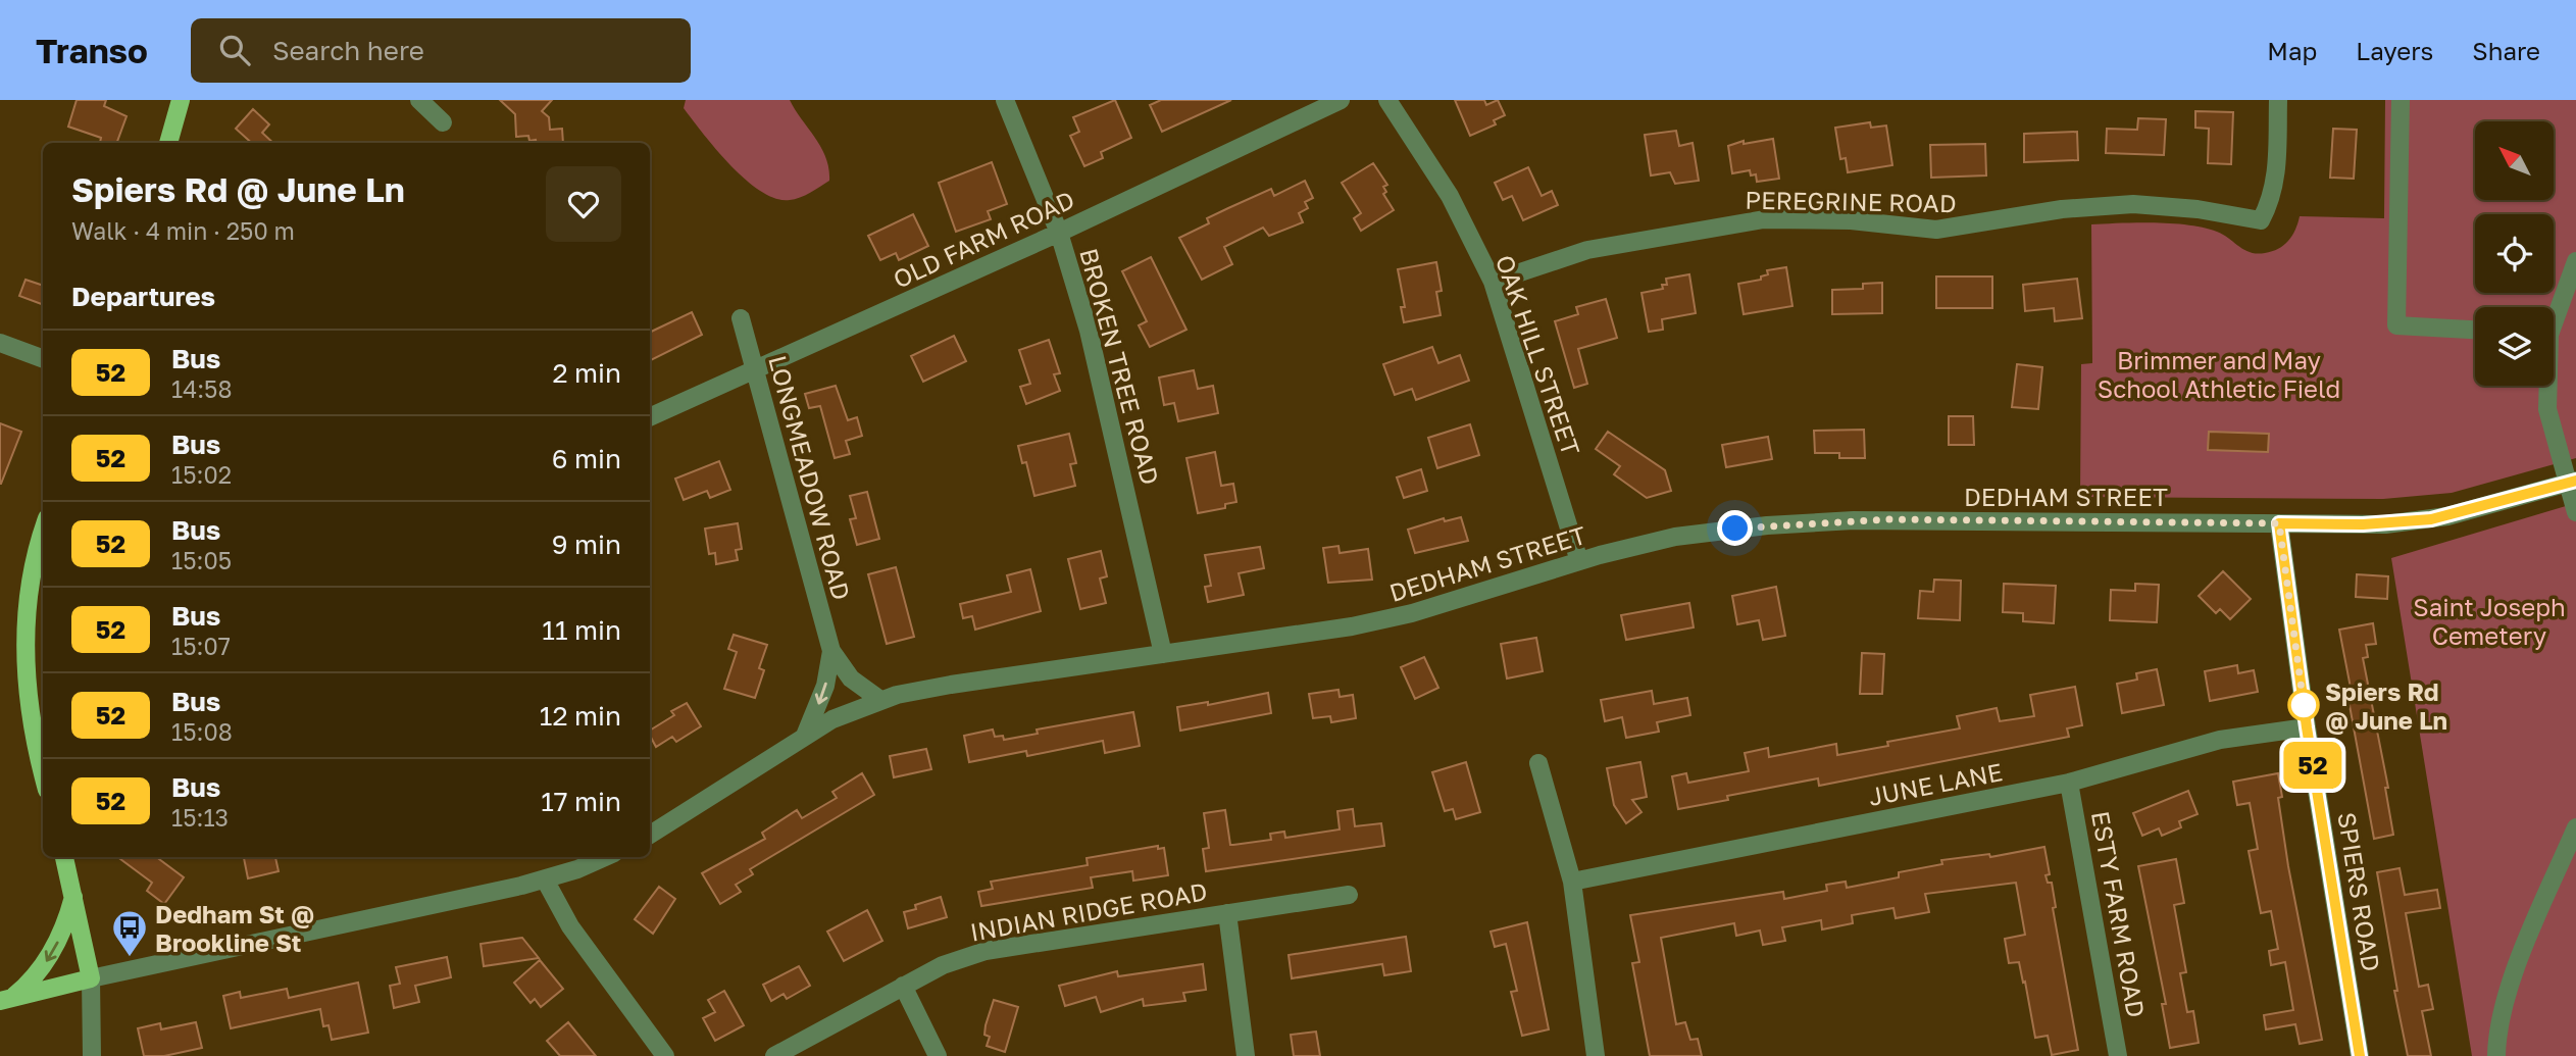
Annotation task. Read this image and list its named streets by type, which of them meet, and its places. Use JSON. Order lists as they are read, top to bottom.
{
  "streets": {
    "street": [
      "PEREGRINE ROAD",
      "OLD FARM ROAD",
      "OAK HILL STREET",
      "BROKEN TREE ROAD",
      "LONGMEADOW ROAD",
      "DEDHAM STREET",
      "JUNE LANE",
      "SPIERS ROAD",
      "INDIAN RIDGE ROAD",
      "ESTY FARM ROAD"
    ]
  },
  "crossings": [
    ["PEREGRINE ROAD", "OAK HILL STREET"],
    ["OLD FARM ROAD", "BROKEN TREE ROAD"],
    ["OLD FARM ROAD", "LONGMEADOW ROAD"],
    ["OAK HILL STREET", "DEDHAM STREET"],
    ["BROKEN TREE ROAD", "DEDHAM STREET"],
    ["LONGMEADOW ROAD", "DEDHAM STREET"],
    ["DEDHAM STREET", "SPIERS ROAD"],
    ["JUNE LANE", "SPIERS ROAD"],
    ["JUNE LANE", "ESTY FARM ROAD"]
  ],
  "parks": ["Brimmer and May School Athletic Field", "Saint Joseph Cemetery"],
  "places": {
    "other": ["Spiers Rd @ June Ln"],
    "bus stop": ["Dedham St @ Brookline St"]
  },
  "lines": ["bus line 52"],
  "north": "top left",
  "page": {
    "header": "Transo",
    "search": "Search here",
    "nav": ["Map", "Layers", "Share"],
    "on_map": "52",
    "heading": [
      ["Spiers Rd @ June Ln", "Walk · 4 min · 250 m"],
      "Departures"
    ],
    "list": [
      {
        "mark": "52",
        "name": "Bus",
        "note": "14:58",
        "value": "2 min"
      },
      {
        "mark": "52",
        "name": "Bus",
        "note": "15:02",
        "value": "6 min"
      },
      {
        "mark": "52",
        "name": "Bus",
        "note": "15:05",
        "value": "9 min"
      },
      {
        "mark": "52",
        "name": "Bus",
        "note": "15:07",
        "value": "11 min"
      },
      {
        "mark": "52",
        "name": "Bus",
        "note": "15:08",
        "value": "12 min"
      },
      {
        "mark": "52",
        "name": "Bus",
        "note": "15:13",
        "value": "17 min"
      }
    ]
  }
}
